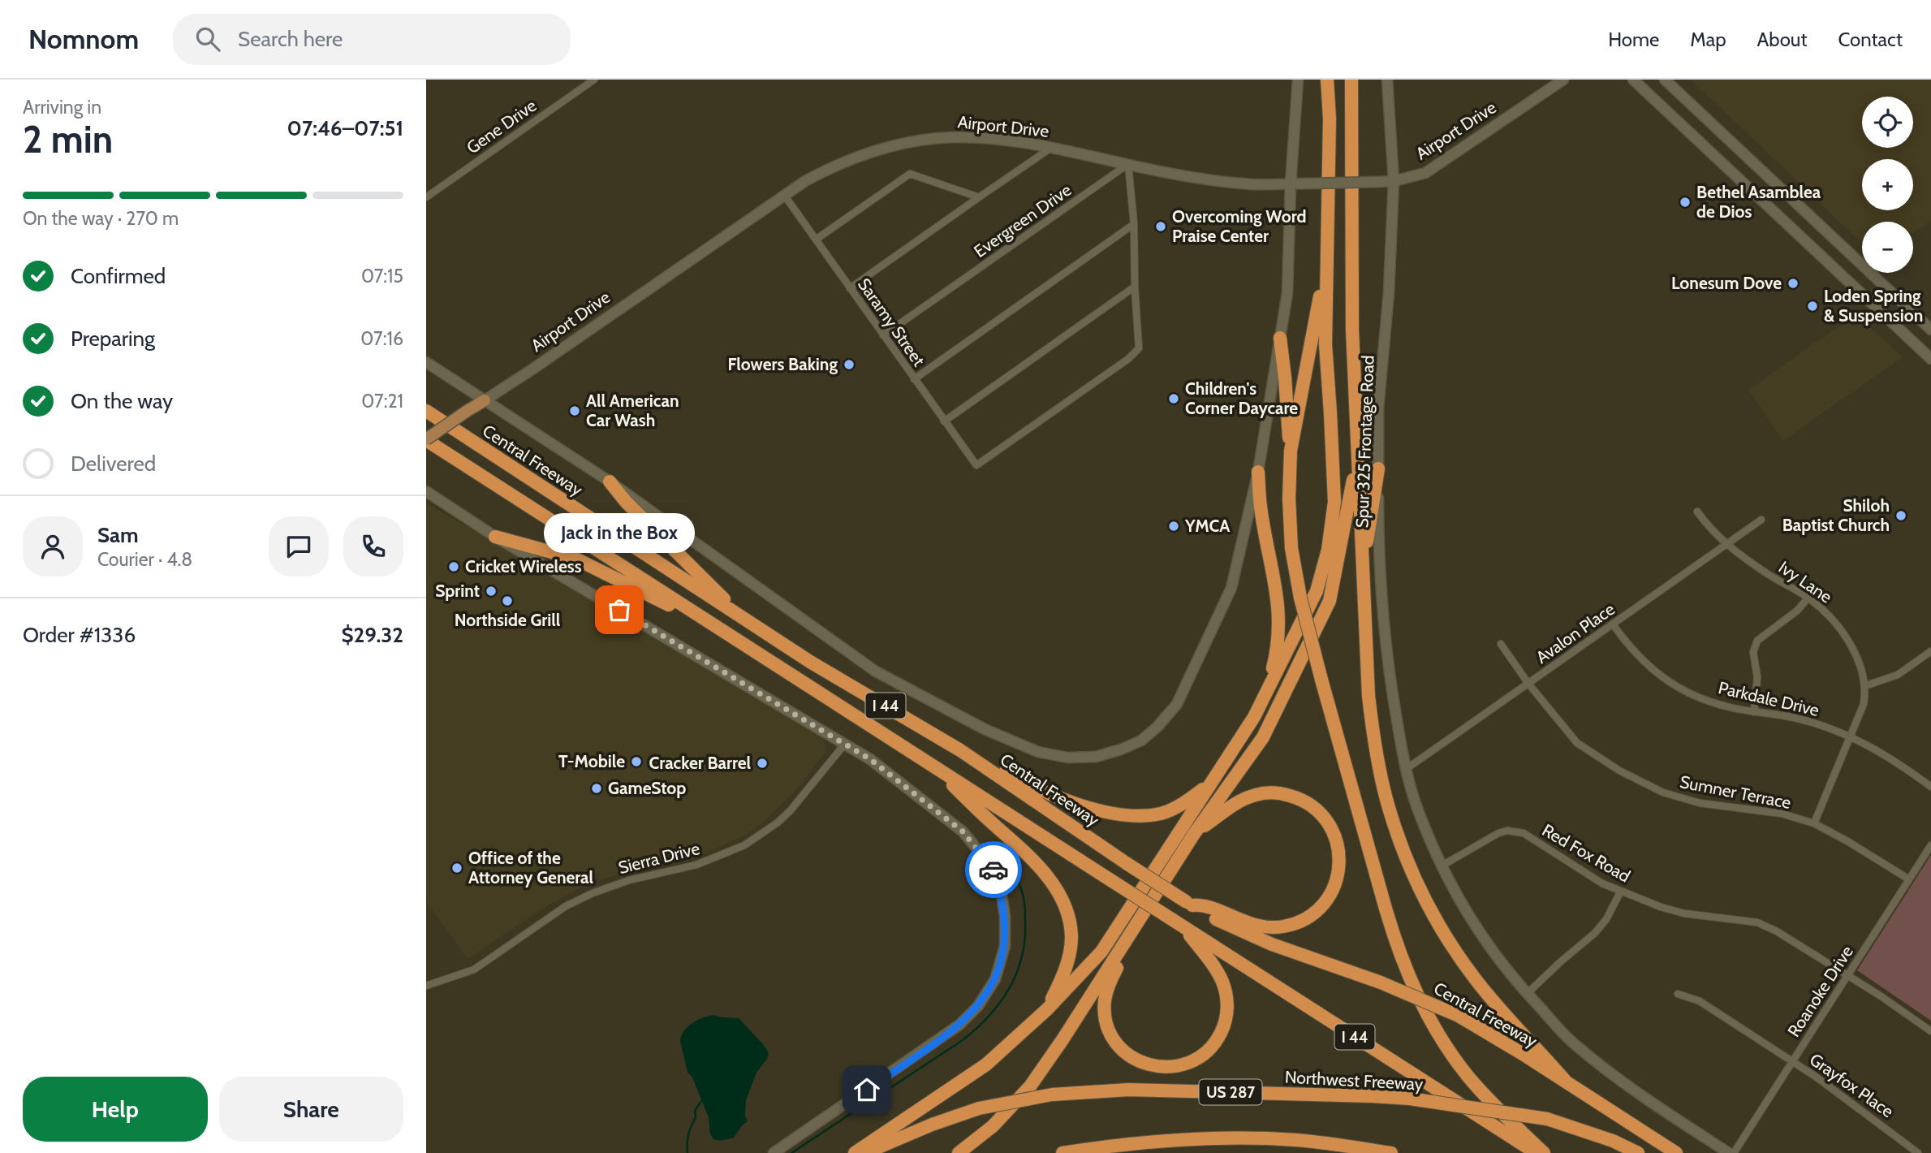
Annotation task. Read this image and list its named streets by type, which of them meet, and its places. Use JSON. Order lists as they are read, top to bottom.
{
  "streets": {
    "highway": [
      "Central Freeway",
      "I 44",
      "Northwest Freeway",
      "US 287"
    ],
    "main road": ["Airport Drive", "Spur 325 Frontage Road"],
    "street": [
      "Gene Drive",
      "Evergreen Drive",
      "Saramy Street",
      "Ivy Lane",
      "Avalon Place",
      "Parkdale Drive",
      "Sumner Terrace",
      "Red Fox Road",
      "Sierra Drive",
      "Roanoke Drive",
      "Grayfox Place"
    ]
  },
  "crossings": [
    ["Airport Drive", "Evergreen Drive"],
    ["Airport Drive", "Saramy Street"],
    ["Airport Drive", "Spur 325 Frontage Road"],
    ["Airport Drive", "Central Freeway"],
    ["Airport Drive", "I 44"],
    ["Evergreen Drive", "Saramy Street"],
    ["Spur 325 Frontage Road", "Central Freeway"],
    ["Spur 325 Frontage Road", "Avalon Place"],
    ["Central Freeway", "Avalon Place"],
    ["Central Freeway", "Red Fox Road"],
    ["Ivy Lane", "Avalon Place"],
    ["Ivy Lane", "Parkdale Drive"],
    ["Ivy Lane", "Sumner Terrace"],
    ["Avalon Place", "Parkdale Drive"],
    ["Avalon Place", "Sumner Terrace"],
    ["Sumner Terrace", "Roanoke Drive"],
    ["Red Fox Road", "Roanoke Drive"],
    ["Roanoke Drive", "Grayfox Place"]
  ],
  "places": [
    "Bethel Asamblea de Dios",
    "Overcoming Word Praise Center",
    "Lonesum Dove",
    "Loden Spring & Suspension",
    "Flowers Baking",
    "Children's Corner Daycare",
    "All American Car Wash",
    "Shiloh Baptist Church",
    "YMCA",
    "Cricket Wireless",
    "Sprint",
    "Northside Grill",
    "Jack in the Box",
    "T-Mobile",
    "Cracker Barrel",
    "GameStop",
    "Office of the Attorney General"
  ],
  "page": {
    "header": "Nomnom",
    "search": "Search here",
    "nav": [
      "Home",
      "Map",
      "About",
      "Contact"
    ],
    "heading": ["2 min", "Arriving in", "07:46–07:51"],
    "panel": [
      "Sam",
      "Courier · 4.8",
      "Order #1336",
      "$29.32"
    ],
    "map_buttons": ["+", "−"],
    "bar": "On the way · 270 m",
    "list": [
      ["Confirmed", "07:15"],
      ["Preparing", "07:16"],
      ["On the way", "07:21"],
      "Delivered"
    ],
    "bubble": "Jack in the Box",
    "buttons": ["Help", "Share"]
  }
}
